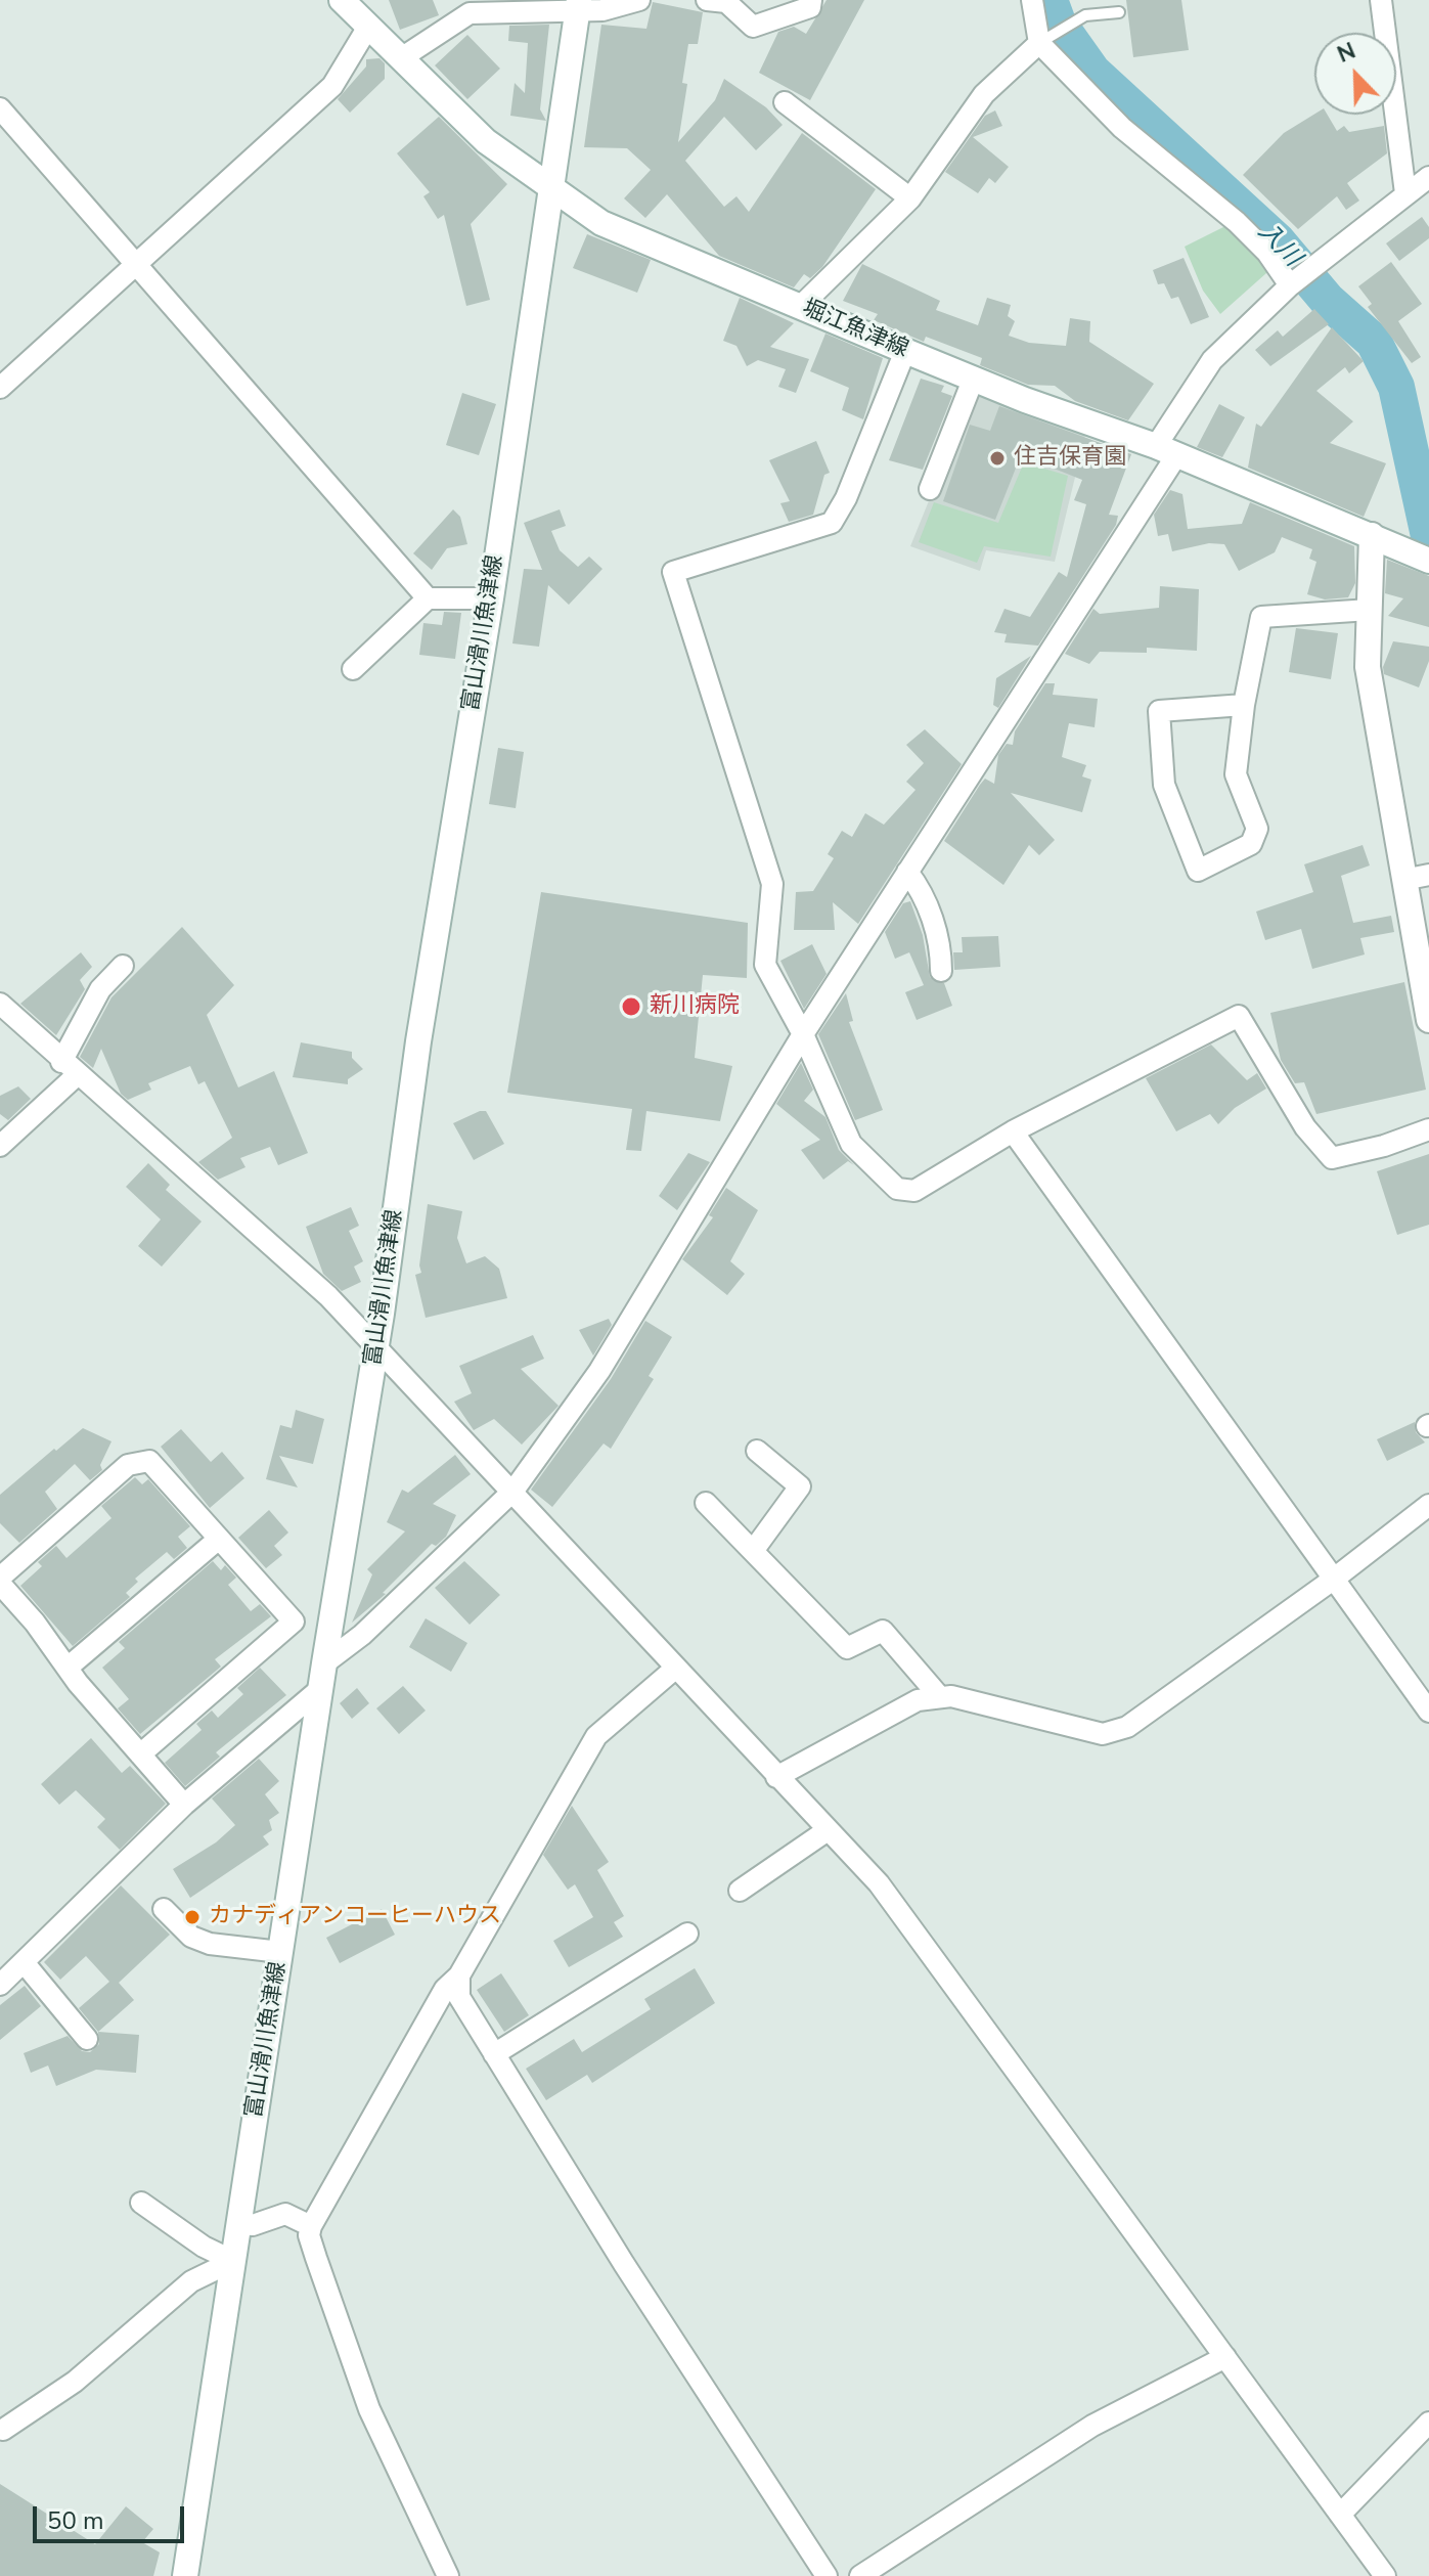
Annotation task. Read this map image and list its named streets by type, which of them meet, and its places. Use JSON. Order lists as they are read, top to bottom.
{
  "streets": {
    "main road": ["堀江魚津線", "富山滑川魚津線"]
  },
  "crossings": [
    ["堀江魚津線", "富山滑川魚津線"]
  ],
  "water": ["入川"],
  "places": ["住吉保育園", "新川病院", "カナディアンコーヒーハウス"],
  "scale_bar": "50 m",
  "north": "top left"
}
